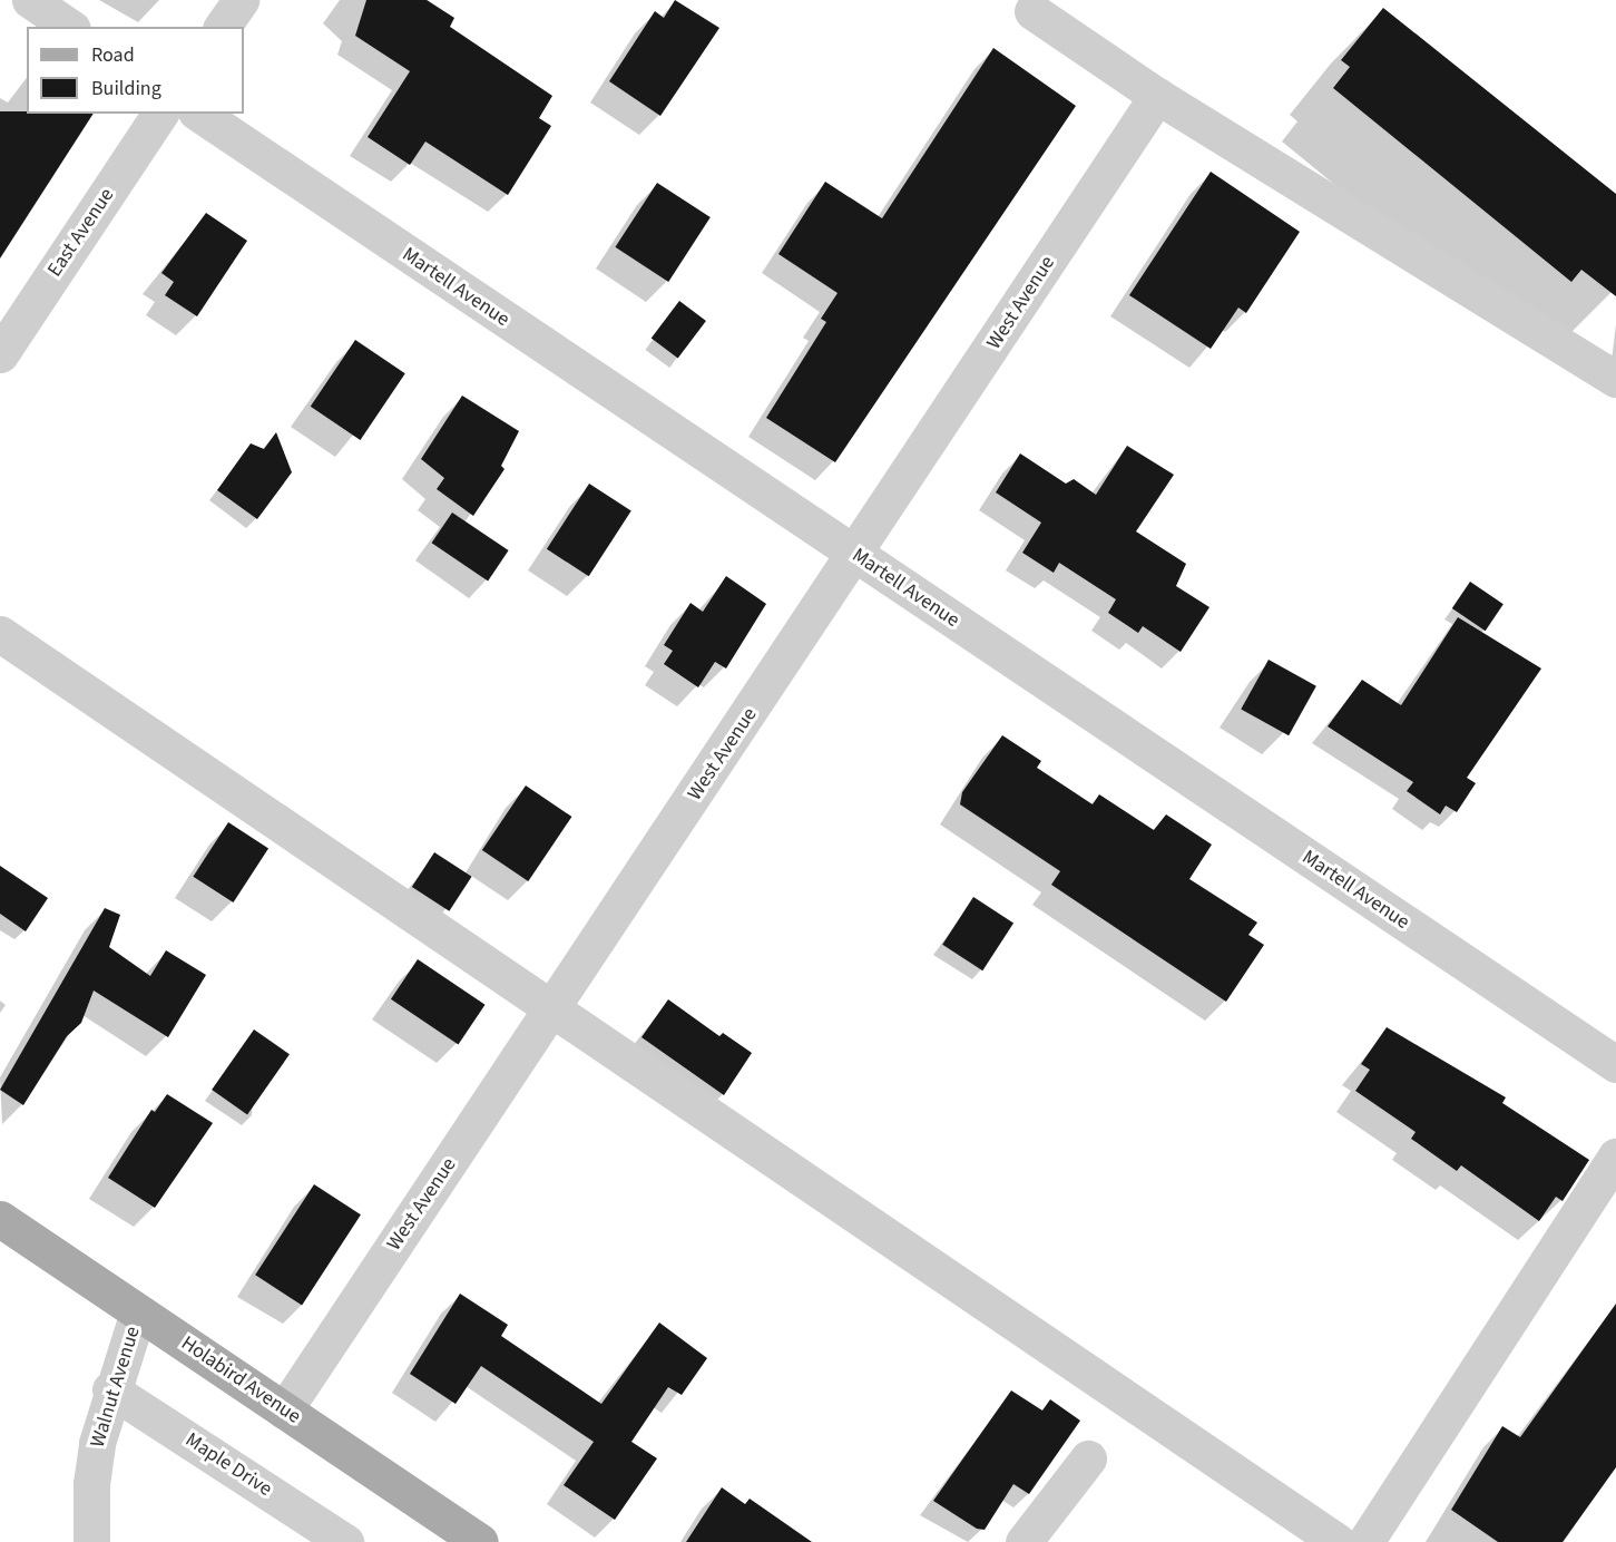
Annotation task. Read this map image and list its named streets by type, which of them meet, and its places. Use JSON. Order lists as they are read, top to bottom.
{
  "streets": {
    "main road": ["Holabird Avenue"],
    "street": [
      "East Avenue",
      "Martell Avenue",
      "West Avenue",
      "Walnut Avenue",
      "Maple Drive"
    ]
  },
  "crossings": [
    ["Martell Avenue", "West Avenue"],
    ["West Avenue", "Holabird Avenue"],
    ["Holabird Avenue", "Walnut Avenue"],
    ["Walnut Avenue", "Maple Drive"]
  ],
  "legend": ["Road", "Building"]
}
